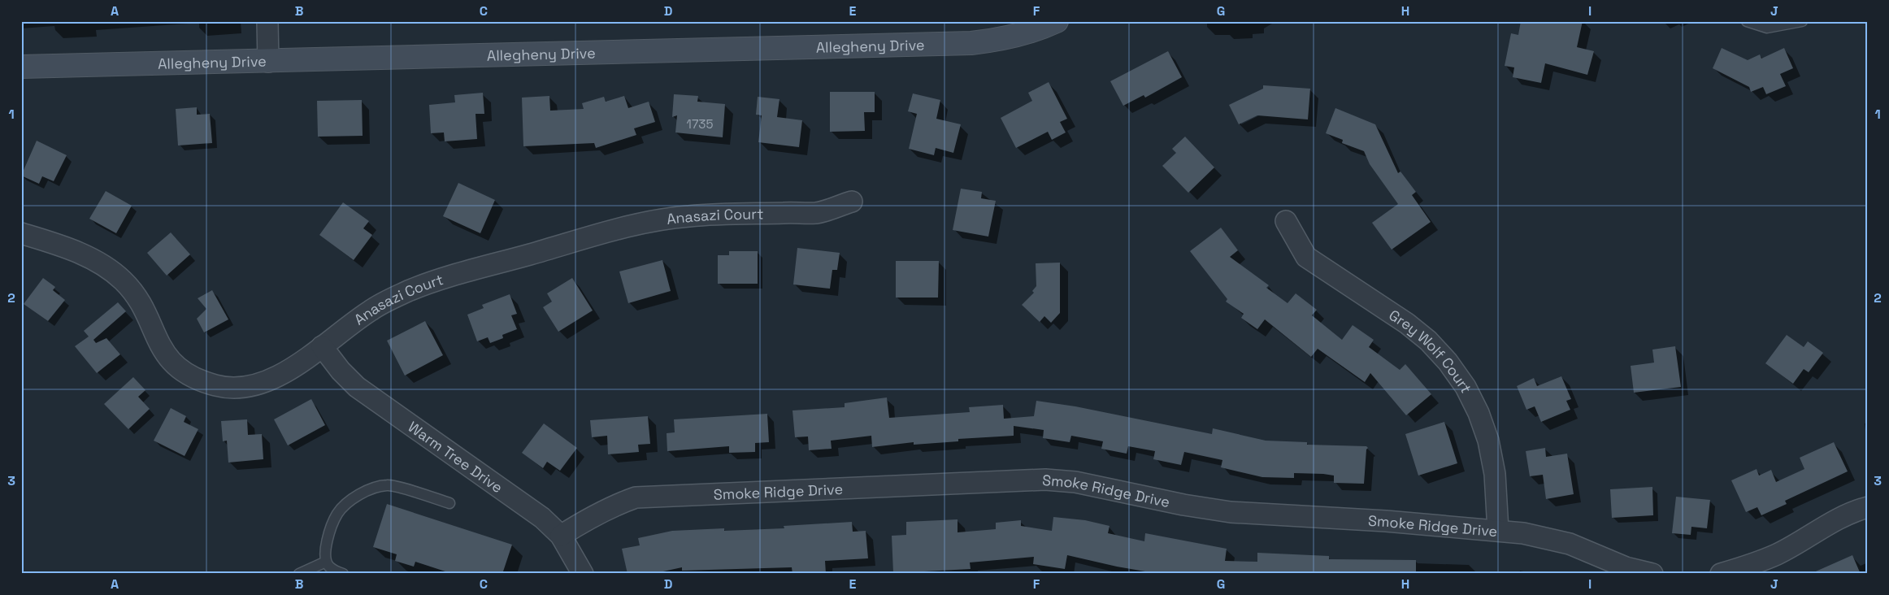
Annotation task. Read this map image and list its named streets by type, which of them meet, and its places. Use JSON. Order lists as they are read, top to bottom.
{
  "streets": {
    "street": [
      "Allegheny Drive",
      "Anasazi Court",
      "Grey Wolf Court",
      "Warm Tree Drive",
      "Smoke Ridge Drive"
    ]
  },
  "crossings": [
    ["Anasazi Court", "Warm Tree Drive"],
    ["Grey Wolf Court", "Smoke Ridge Drive"],
    ["Warm Tree Drive", "Smoke Ridge Drive"]
  ],
  "house_numbers": ["1735"],
  "grid": {
    "columns": [
      "A",
      "B",
      "C",
      "D",
      "E",
      "F",
      "G",
      "H",
      "I",
      "J"
    ],
    "rows": ["1", "2", "3"]
  }
}
